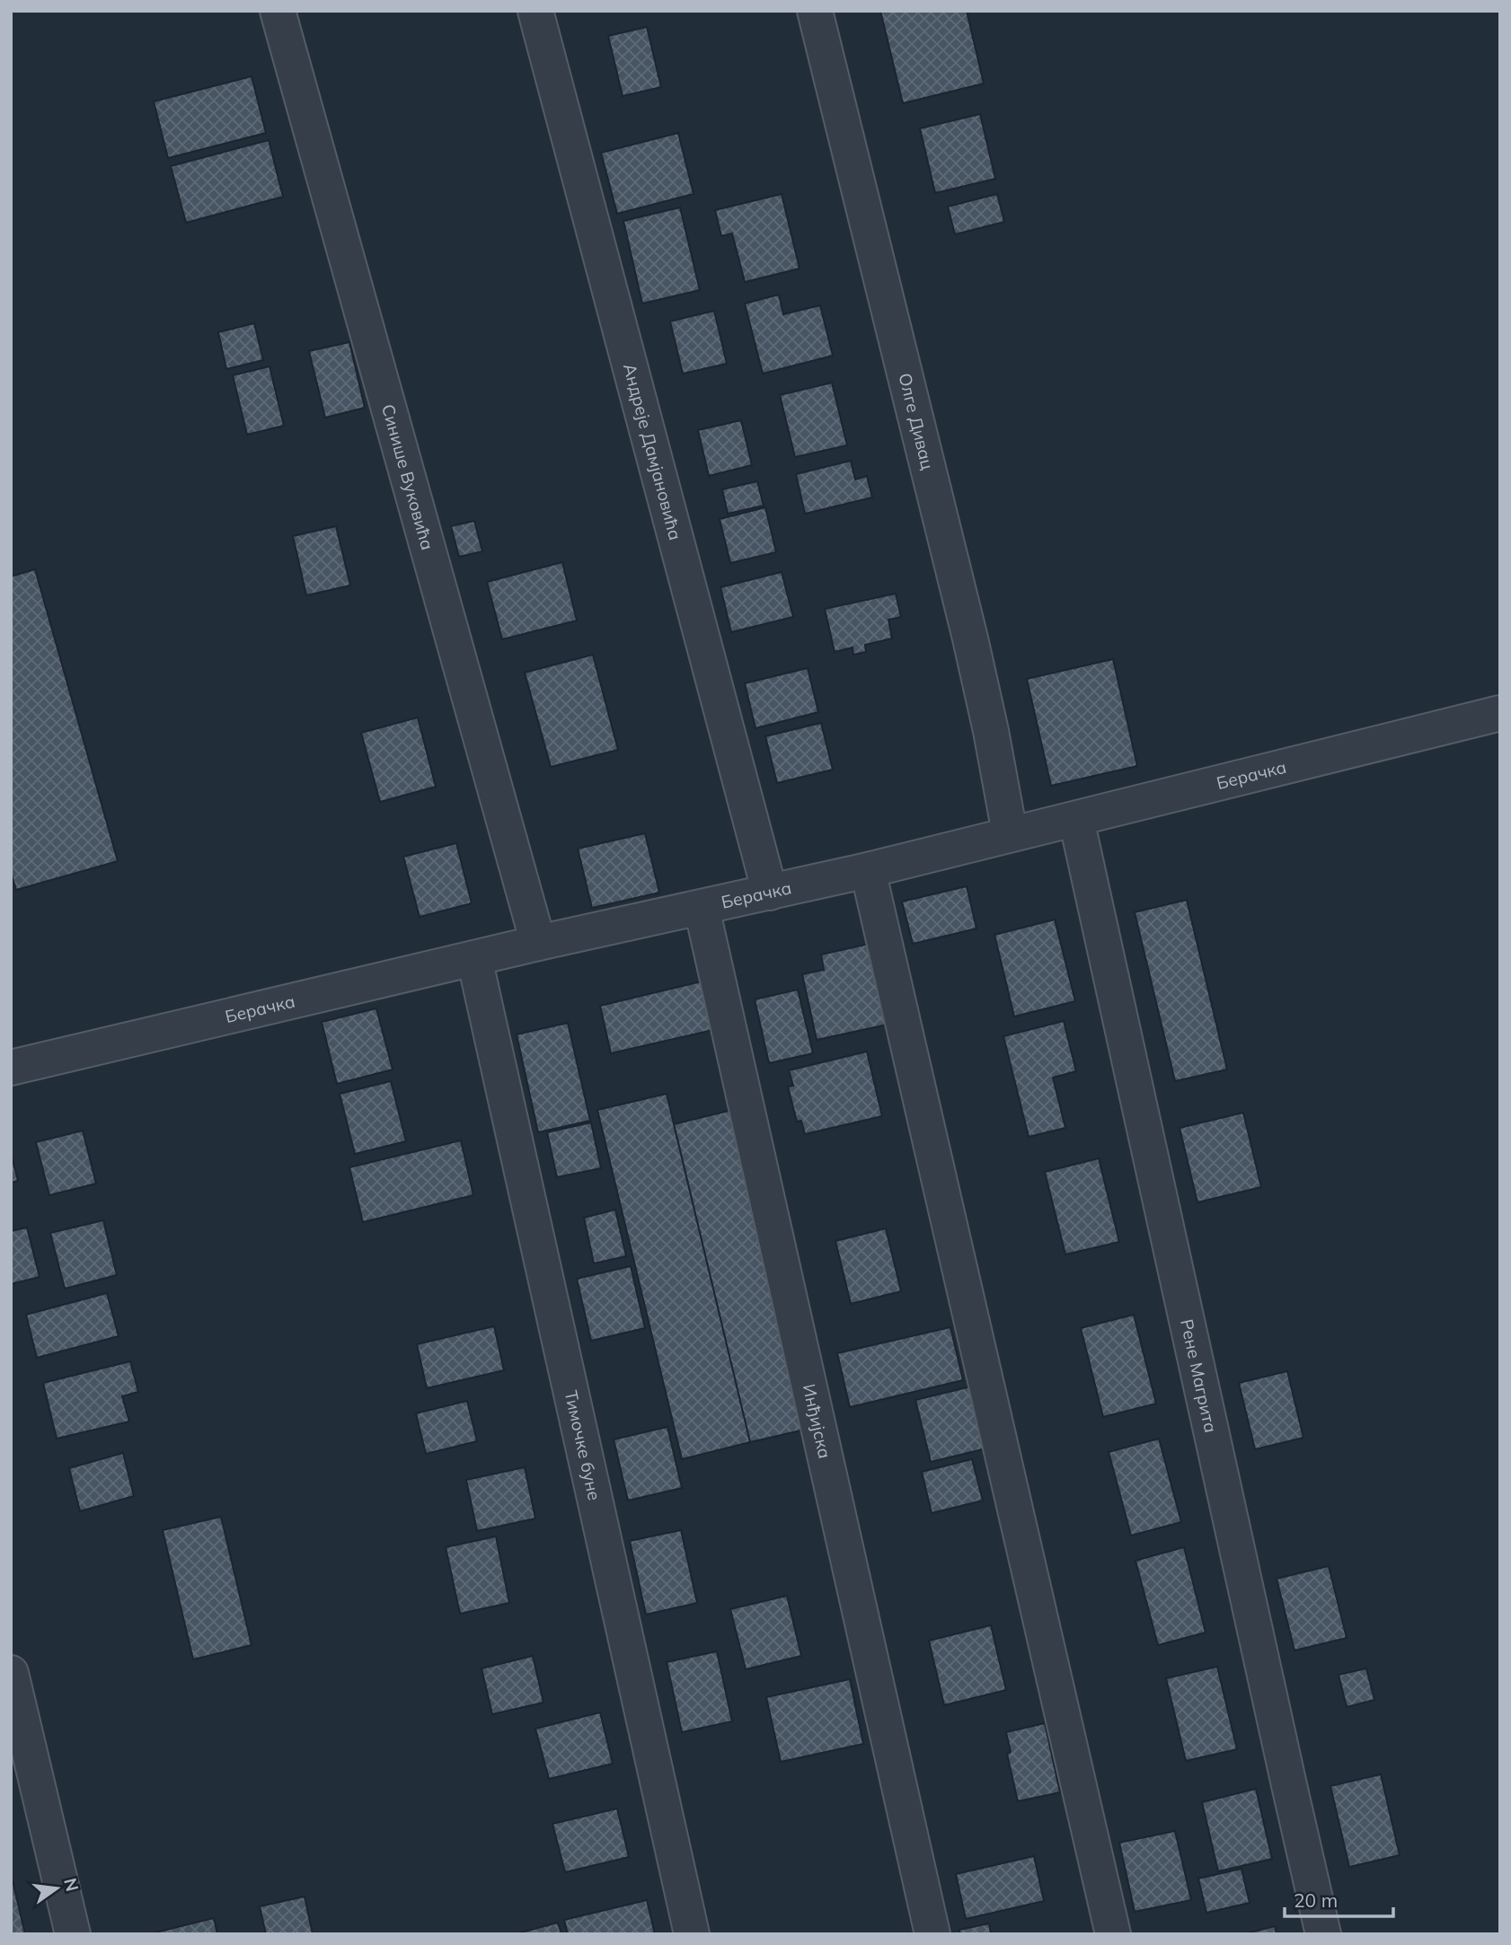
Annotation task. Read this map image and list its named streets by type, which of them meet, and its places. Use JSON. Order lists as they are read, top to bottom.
{
  "streets": {
    "street": [
      "Олге Дивац",
      "Андреје Дамјановића",
      "Синише Вуковића",
      "Берачка",
      "Рене Магрита",
      "Инђијска",
      "Тимочке буне"
    ]
  },
  "crossings": [
    ["Олге Дивац", "Берачка"],
    ["Андреје Дамјановића", "Берачка"],
    ["Синише Вуковића", "Берачка"],
    ["Берачка", "Рене Магрита"],
    ["Берачка", "Инђијска"],
    ["Берачка", "Тимочке буне"]
  ],
  "scale_bar": "20 m",
  "north": "right"
}
